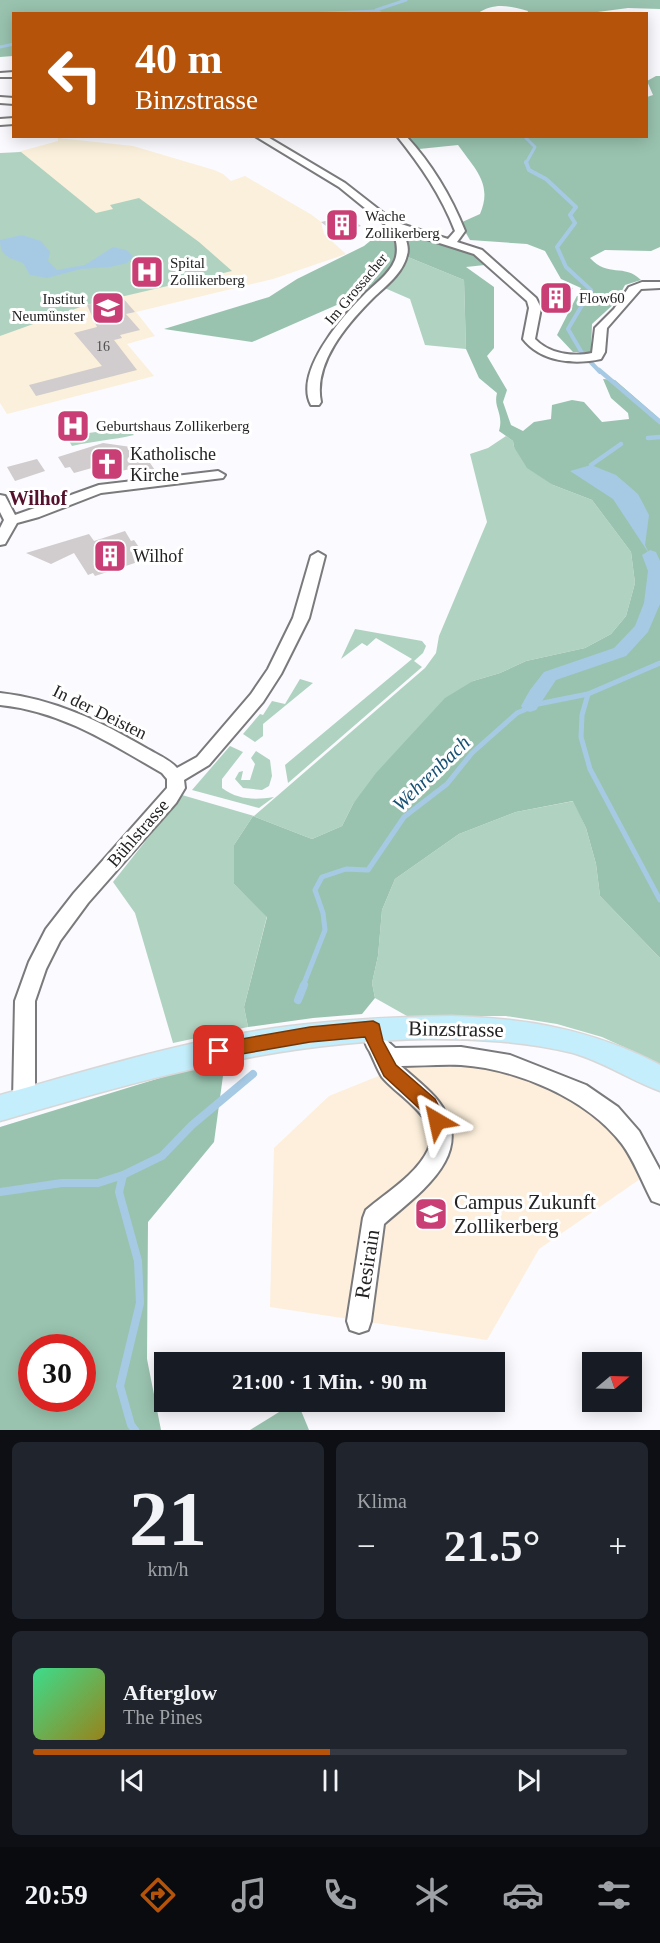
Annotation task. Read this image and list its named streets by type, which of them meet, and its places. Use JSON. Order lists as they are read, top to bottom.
{
  "streets": {
    "main road": ["Binzstrasse"],
    "street": [
      "Im Grossacher",
      "In der Deisten",
      "Bühlstrasse",
      "Resirain"
    ]
  },
  "crossings": [
    ["In der Deisten", "Bühlstrasse"],
    ["Bühlstrasse", "Binzstrasse"],
    ["Binzstrasse", "Resirain"]
  ],
  "districts": ["Wilhof"],
  "water": ["Wehrenbach"],
  "places": {
    "building": ["Wache Zollikerberg", "Flow60", "Wilhof"],
    "hospital": ["Spital Zollikerberg", "Geburtshaus Zollikerberg"],
    "school or university": ["Institut Neumünster", "Campus Zukunft Zollikerberg"],
    "church": ["Katholische Kirche"]
  },
  "house_numbers": ["16"],
  "north": "right",
  "page": {
    "turn": ["40 m", "Binzstrasse"],
    "limit": "30",
    "trip": "21:00 · 1 Min. · 90 m",
    "tile": [
      ["21", "km/h"],
      "Klima"
    ],
    "heat": ["−", "21.5°", "+"],
    "song": ["Afterglow", "The Pines"],
    "tabs": "20:59"
  }
}
